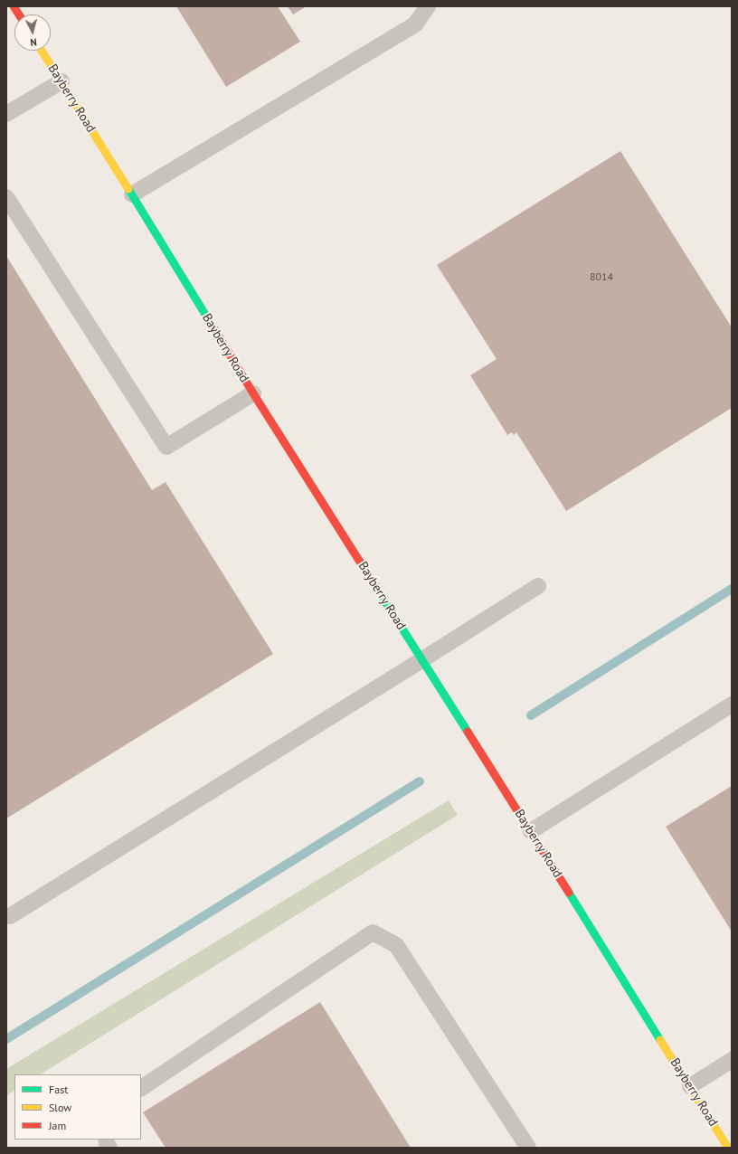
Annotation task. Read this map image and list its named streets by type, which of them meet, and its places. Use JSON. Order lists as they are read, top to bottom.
{
  "streets": {
    "street": ["Bayberry Road"]
  },
  "house_numbers": ["8014"],
  "legend": ["Fast", "Slow", "Jam"],
  "north": "bottom"
}
